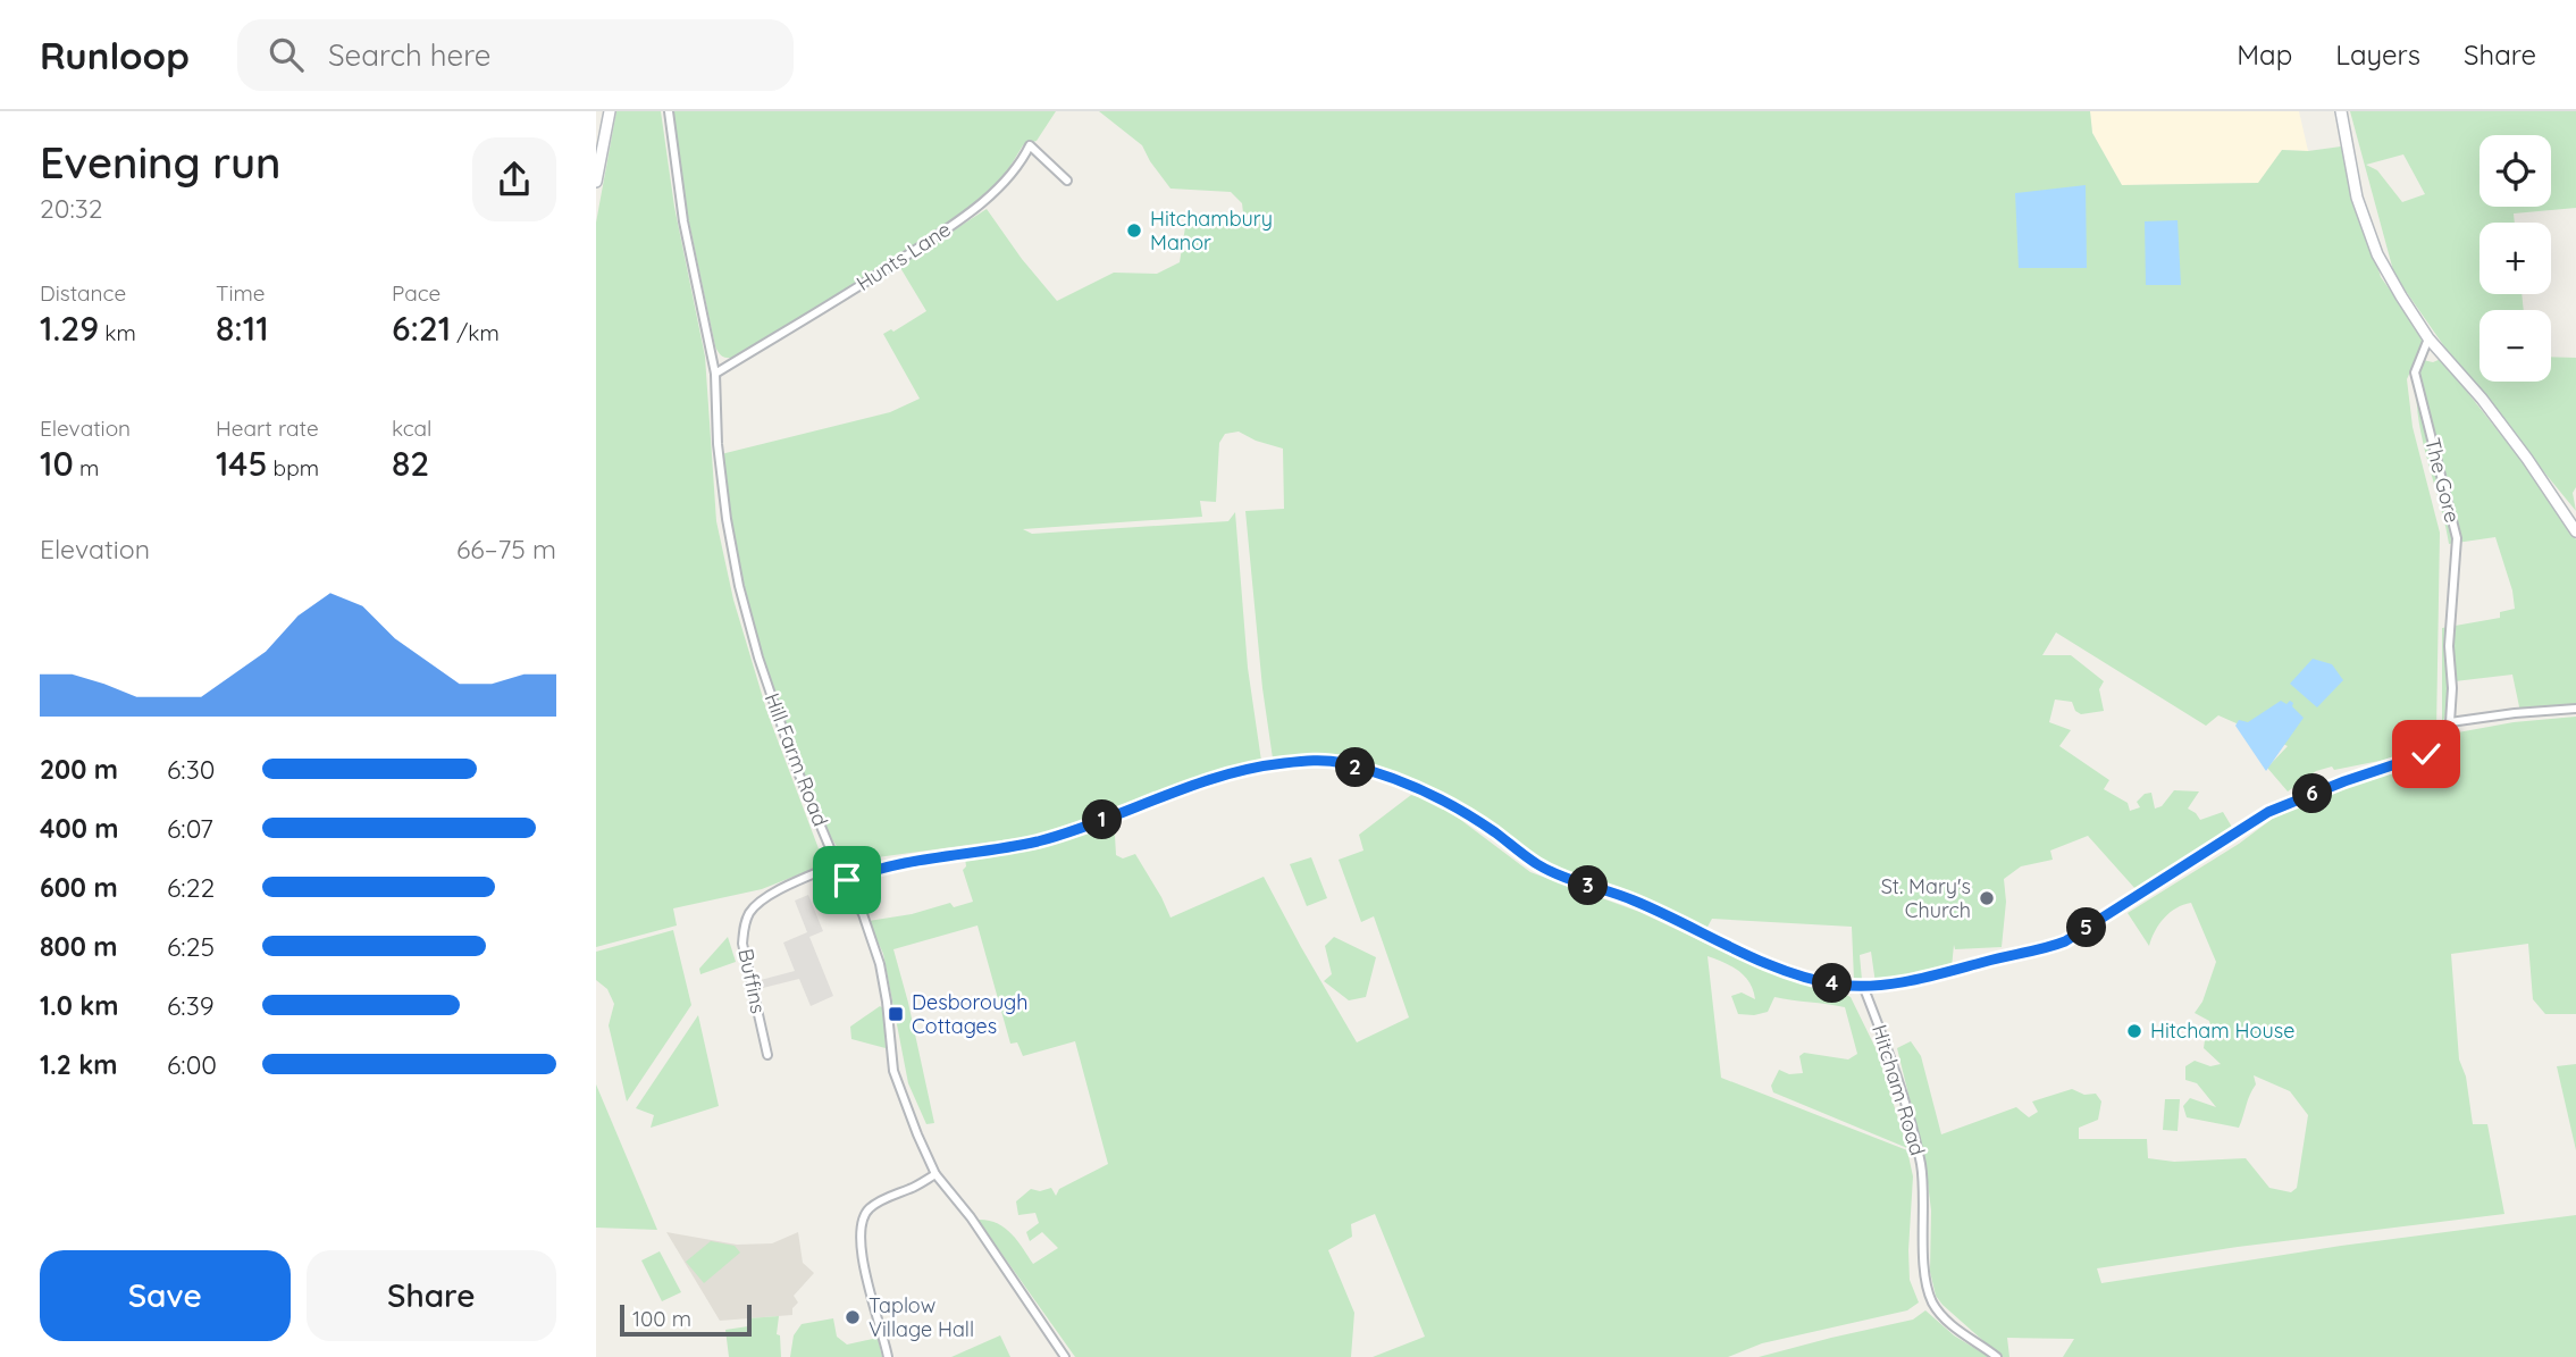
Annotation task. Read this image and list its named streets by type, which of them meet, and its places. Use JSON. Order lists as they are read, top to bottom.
{
  "streets": {
    "street": [
      "Hunts Lane",
      "The Gore",
      "Hill Farm Road",
      "Buffins",
      "Hitcham Road"
    ]
  },
  "crossings": [
    ["Hunts Lane", "Hill Farm Road"],
    ["Hill Farm Road", "Buffins"]
  ],
  "places": {
    "other": [
      "Hitchambury Manor",
      "St. Mary's Church",
      "Hitcham House",
      "Taplow Village Hall"
    ],
    "transit": ["Desborough Cottages"]
  },
  "scale_bar": "100 m",
  "page": {
    "header": "Runloop",
    "search": "Search here",
    "nav": ["Map", "Layers", "Share"],
    "heading": ["Evening run", "20:32"],
    "map_buttons": ["+", "−"],
    "stats": [
      ["Distance", "1.29 km"],
      ["Time", "8:11"],
      ["Pace", "6:21 /km"],
      ["Elevation", "10 m"],
      ["Heart rate", "145 bpm"],
      ["kcal", "82"]
    ],
    "chart": ["Elevation", "66–75 m"],
    "list": [
      {
        "name": "200 m",
        "note": "6:30"
      },
      {
        "name": "400 m",
        "note": "6:07"
      },
      {
        "name": "600 m",
        "note": "6:22"
      },
      {
        "name": "800 m",
        "note": "6:25"
      },
      {
        "name": "1.0 km",
        "note": "6:39"
      },
      {
        "name": "1.2 km",
        "note": "6:00"
      }
    ],
    "pins": [
      "2",
      "6",
      "1",
      "3",
      "5",
      "4"
    ],
    "buttons": ["Save", "Share"],
    "scale": "100 m"
  }
}
